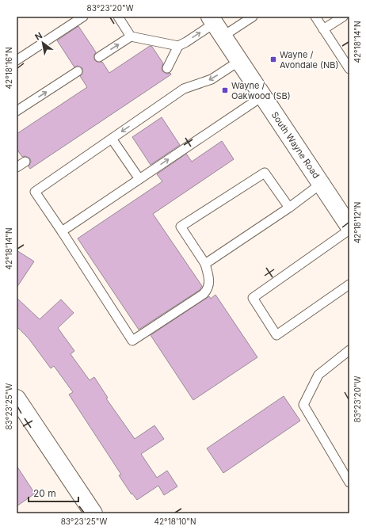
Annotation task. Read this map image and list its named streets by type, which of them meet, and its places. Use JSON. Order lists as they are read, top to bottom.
{
  "streets": {
    "main road": ["South Wayne Road"]
  },
  "places": {
    "transit": ["Wayne / Avondale (NB)", "Wayne / Oakwood (SB)"]
  },
  "scale_bar": "20 m",
  "north": "top left",
  "coordinates": [
    "83°23'20\"W",
    "42°18'14\"N",
    "42°18'16\"N",
    "42°18'12\"N",
    "83°23'25\"W",
    "42°18'10\"N"
  ]
}
